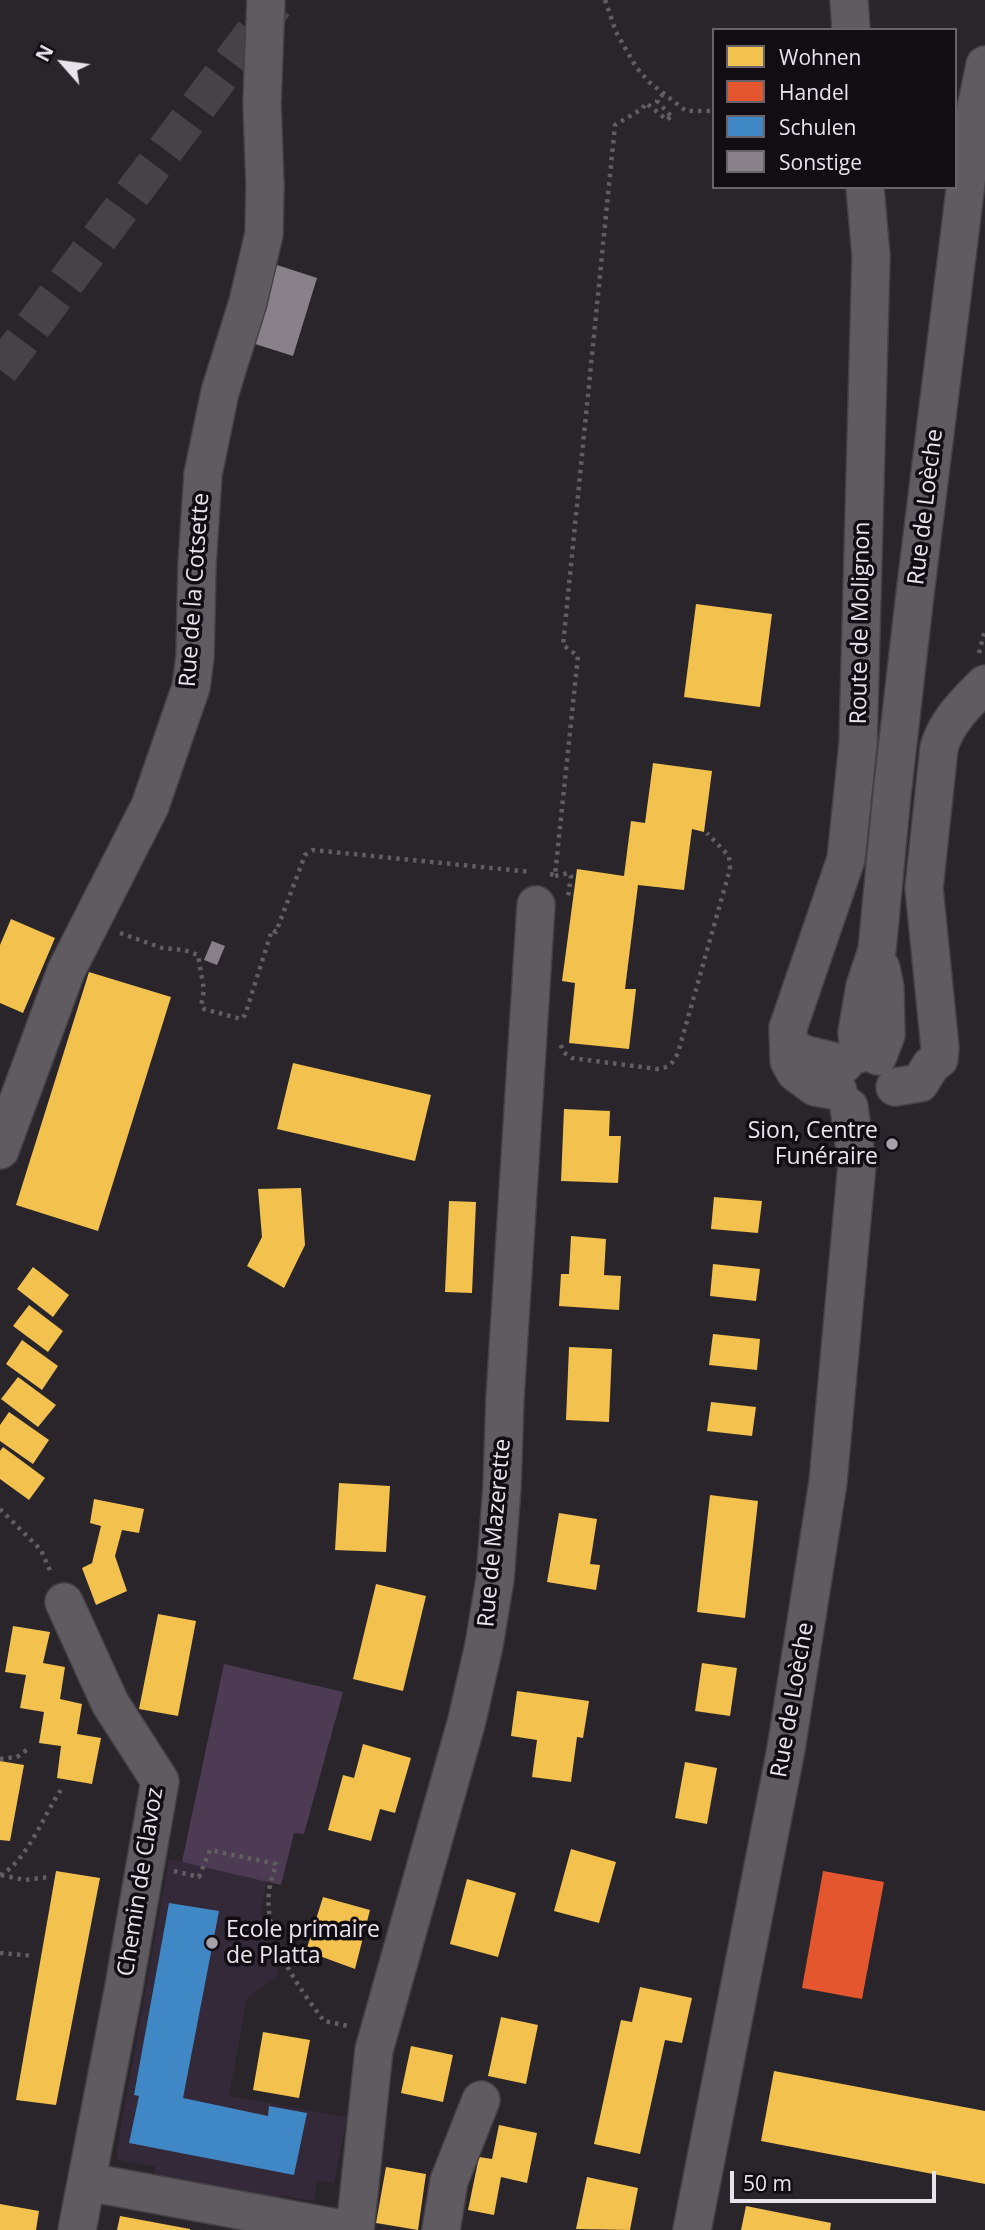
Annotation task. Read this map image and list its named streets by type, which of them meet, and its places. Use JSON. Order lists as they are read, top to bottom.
{
  "streets": {
    "street": [
      "Rue de Loèche",
      "Rue de la Cotsette",
      "Route de Molignon",
      "Rue de Mazerette",
      "Chemin de Clavoz"
    ]
  },
  "crossings": [
    ["Rue de Loèche", "Route de Molignon"]
  ],
  "places": ["Sion, Centre Funéraire", "Ecole primaire de Platta"],
  "legend": [
    "Wohnen",
    "Handel",
    "Schulen",
    "Sonstige"
  ],
  "scale_bar": "50 m",
  "north": "top left"
}
